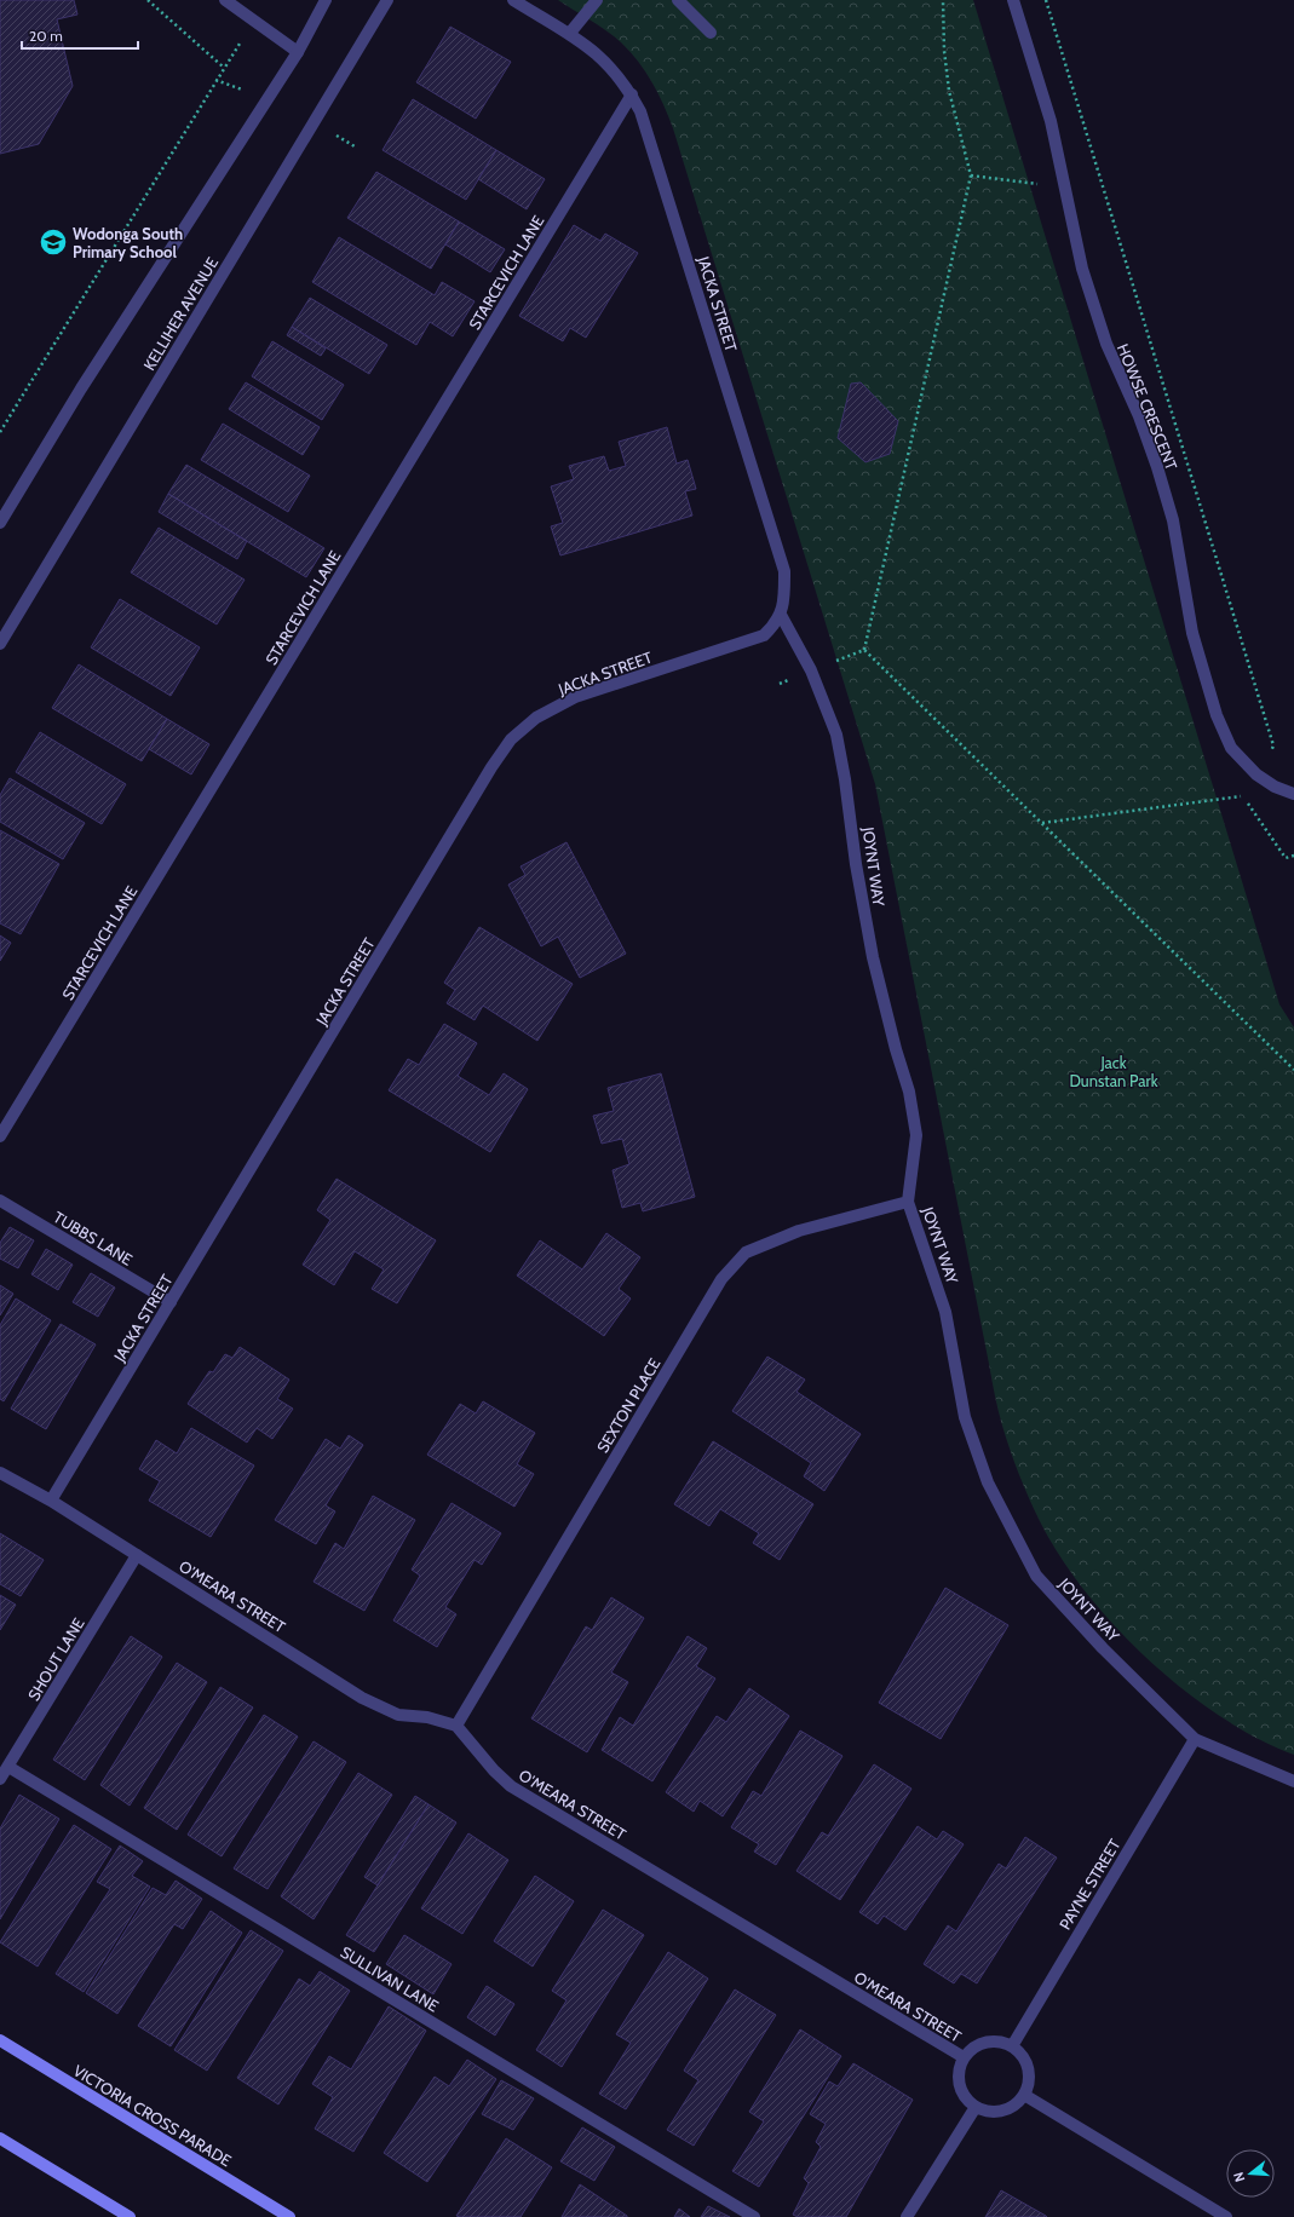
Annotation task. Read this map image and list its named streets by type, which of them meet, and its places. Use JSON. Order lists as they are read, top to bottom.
{
  "streets": {
    "main road": ["VICTORIA CROSS PARADE"],
    "street": [
      "STARCEVICH LANE",
      "JACKA STREET",
      "KELLIHER AVENUE",
      "HOWSE CRESCENT",
      "JOYNT WAY",
      "TUBBS LANE",
      "SEXTON PLACE",
      "O'MEARA STREET",
      "SHOUT LANE",
      "PAYNE STREET",
      "SULLIVAN LANE"
    ]
  },
  "crossings": [
    ["STARCEVICH LANE", "JACKA STREET"],
    ["JACKA STREET", "JOYNT WAY"],
    ["JACKA STREET", "TUBBS LANE"],
    ["JACKA STREET", "O'MEARA STREET"],
    ["JOYNT WAY", "SEXTON PLACE"],
    ["JOYNT WAY", "PAYNE STREET"],
    ["SEXTON PLACE", "O'MEARA STREET"],
    ["O'MEARA STREET", "SHOUT LANE"],
    ["O'MEARA STREET", "PAYNE STREET"],
    ["SHOUT LANE", "SULLIVAN LANE"]
  ],
  "parks": ["Jack Dunstan Park"],
  "places": {
    "school or university": ["Wodonga South Primary School"]
  },
  "scale_bar": "20 m",
  "north": "left"
}
